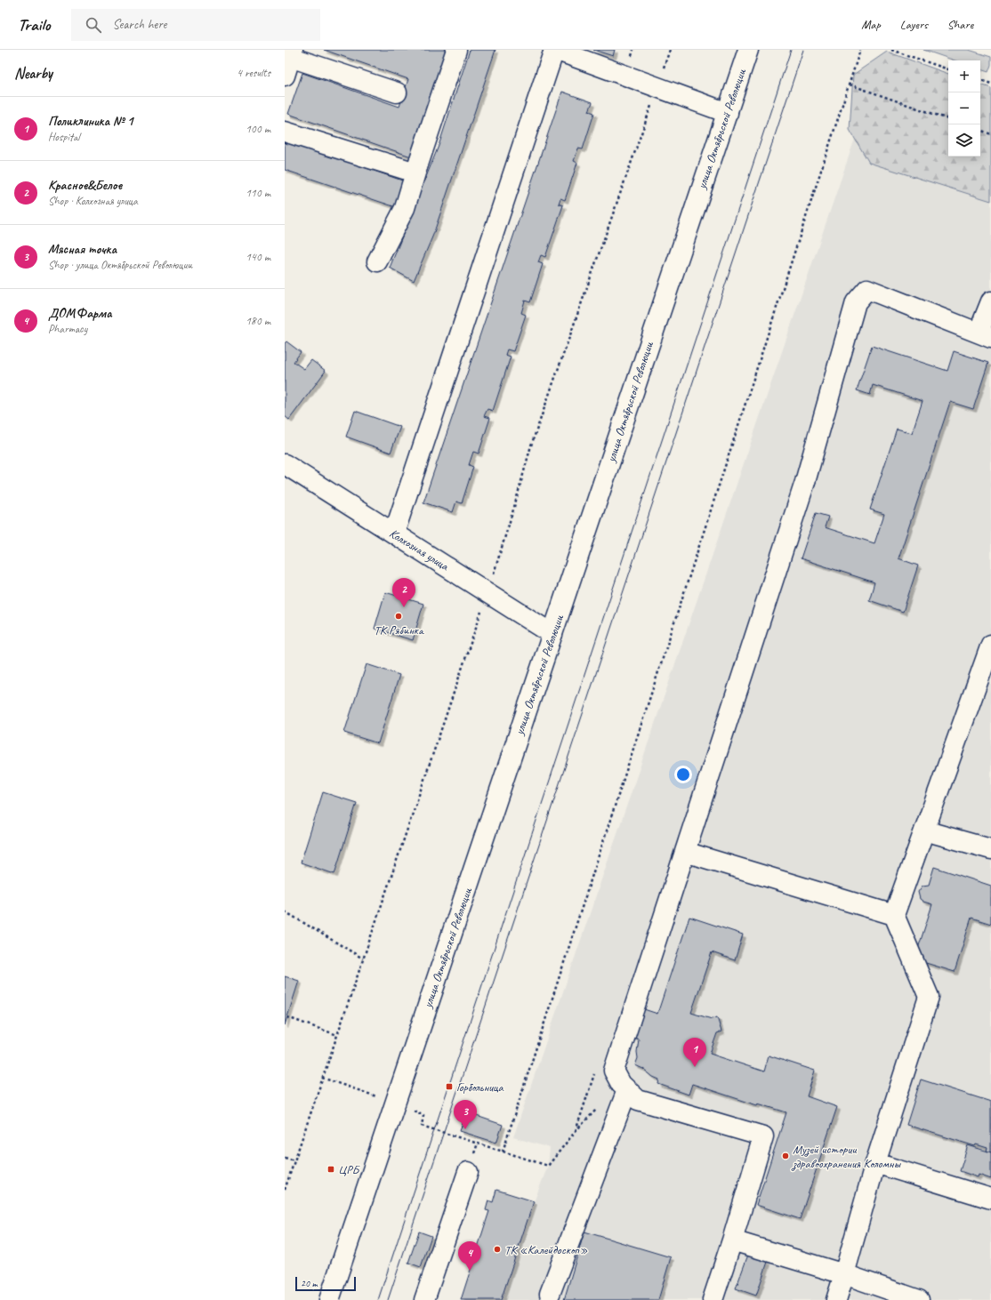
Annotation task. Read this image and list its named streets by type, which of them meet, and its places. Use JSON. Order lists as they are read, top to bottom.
{
  "streets": {
    "main road": ["улица Октябрьской Революции", "Колхозная улица"]
  },
  "crossings": [
    ["улица Октябрьской Революции", "Колхозная улица"]
  ],
  "places": {
    "other": ["ТК Рябинка", "Музей истории здравоохранения Коломны", "ТК «Калейдоскоп»"],
    "transit": ["Горбольница", "ЦРБ"]
  },
  "scale_bar": "20 m",
  "page": {
    "header": "Trailo",
    "search": "Search here",
    "nav": ["Map", "Layers", "Share"],
    "heading": ["Nearby", "4 results"],
    "map_buttons": ["+", "−"],
    "list": [
      {
        "mark": "1",
        "name": "Поликлиника № 1",
        "note": "Hospital",
        "value": "100 m"
      },
      {
        "mark": "2",
        "name": "Красное&Белое",
        "note": "Shop · Колхозная улица",
        "value": "110 m"
      },
      {
        "mark": "3",
        "name": "Мясная точка",
        "note": "Shop · улица Октябрьской Революции",
        "value": "140 m"
      },
      {
        "mark": "4",
        "name": "ДОМФарма",
        "note": "Pharmacy",
        "value": "180 m"
      }
    ],
    "pins": [
      "2",
      "1",
      "3",
      "4"
    ],
    "scale": "20 m"
  }
}
